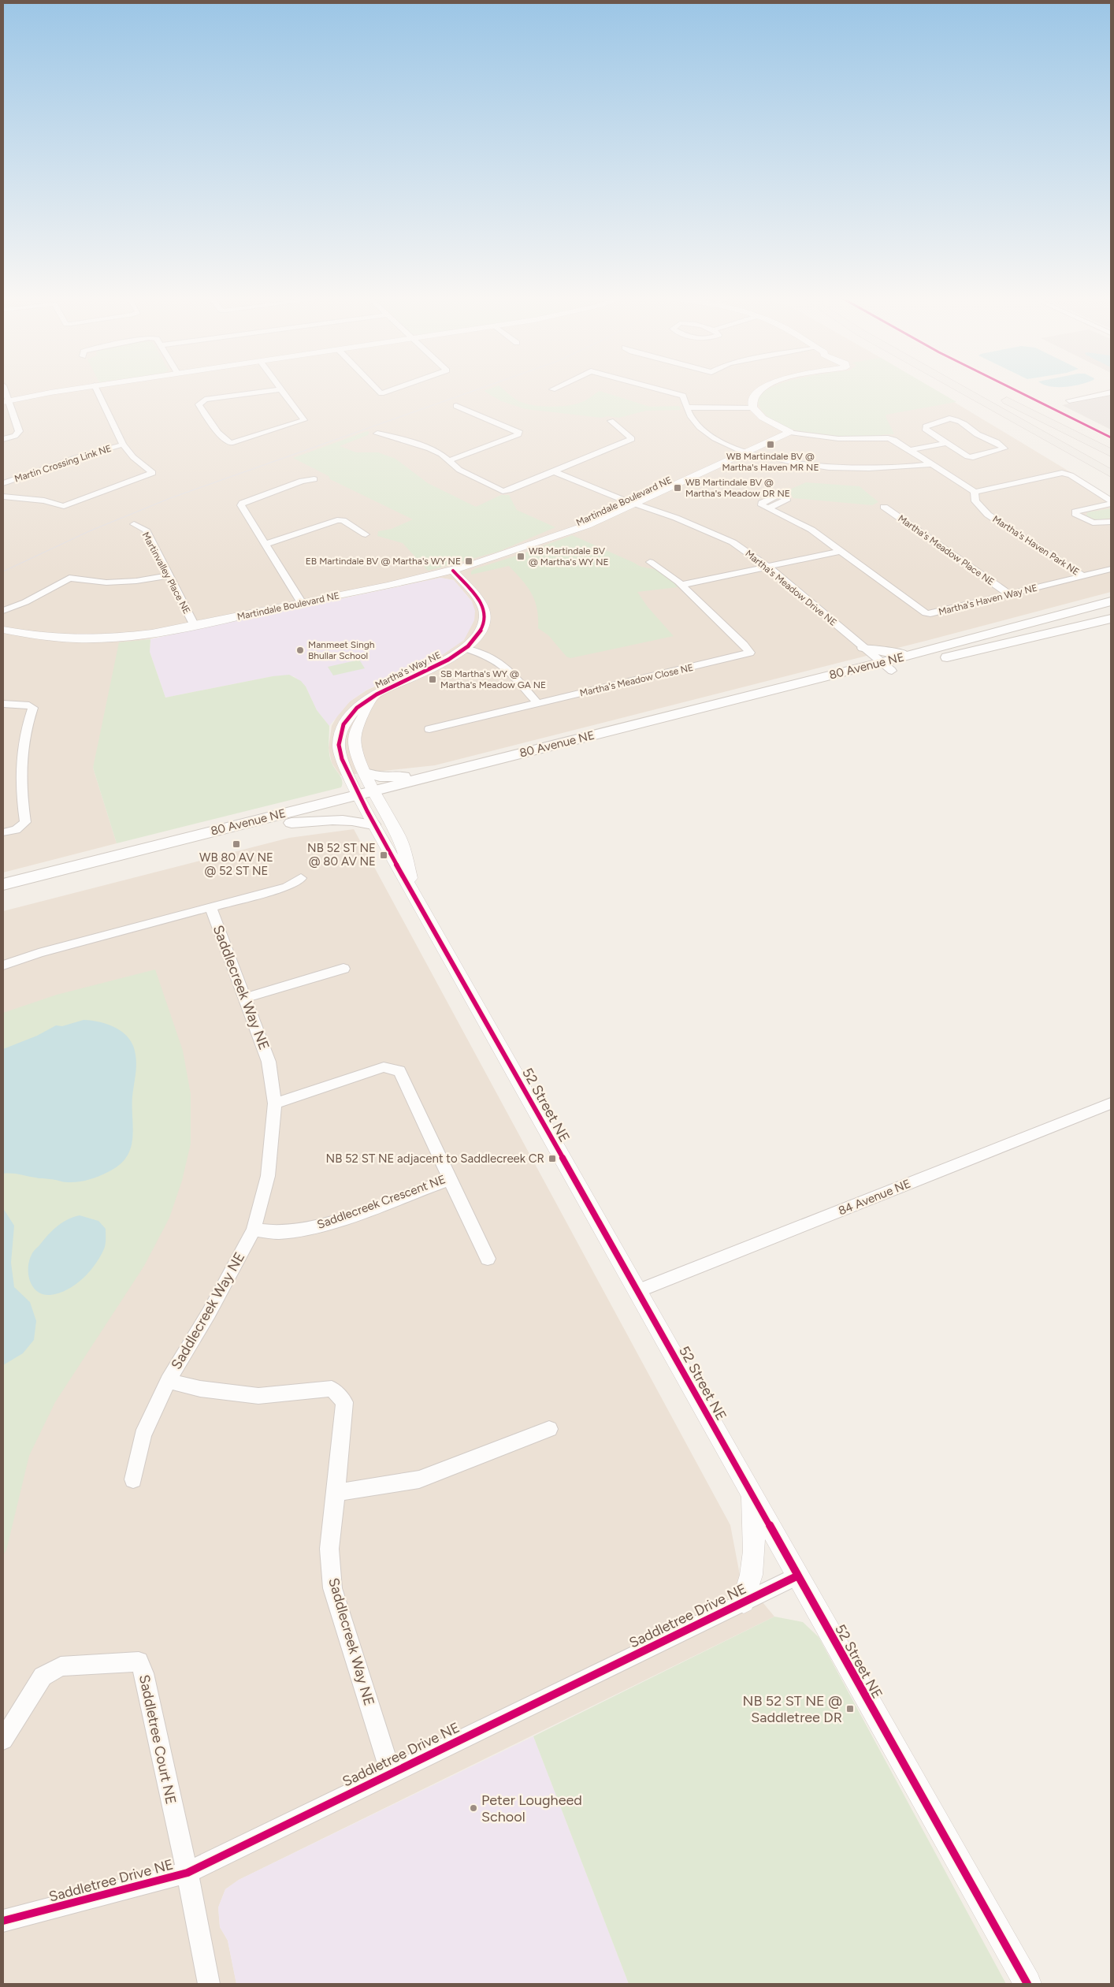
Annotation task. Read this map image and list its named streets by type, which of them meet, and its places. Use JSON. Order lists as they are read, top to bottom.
{
  "streets": {
    "main road": ["80 Avenue NE"],
    "street": [
      "Martin Crossing Link NE",
      "Martindale Boulevard NE",
      "Martha's Haven Park NE",
      "Martha's Meadow Place NE",
      "Martinvalley Place NE",
      "Martha's Meadow Drive NE",
      "Martha's Haven Way NE",
      "Martha's Way NE",
      "Martha's Meadow Close NE",
      "Saddlecreek Way NE",
      "52 Street NE",
      "84 Avenue NE",
      "Saddlecreek Crescent NE",
      "Saddletree Drive NE",
      "Saddletree Court NE"
    ]
  },
  "crossings": [
    ["Martindale Boulevard NE", "Martinvalley Place NE"],
    ["Martindale Boulevard NE", "Martha's Meadow Drive NE"],
    ["Martindale Boulevard NE", "Martha's Way NE"],
    ["Martha's Haven Park NE", "Martha's Haven Way NE"],
    ["Martha's Meadow Place NE", "Martha's Haven Way NE"],
    ["Martha's Meadow Drive NE", "80 Avenue NE"],
    ["80 Avenue NE", "Martha's Way NE"],
    ["80 Avenue NE", "52 Street NE"],
    ["Martha's Way NE", "52 Street NE"],
    ["Saddlecreek Way NE", "Saddlecreek Crescent NE"],
    ["Saddlecreek Way NE", "Saddletree Drive NE"],
    ["52 Street NE", "84 Avenue NE"],
    ["52 Street NE", "Saddletree Drive NE"],
    ["Saddletree Drive NE", "Saddletree Court NE"]
  ],
  "places": {
    "transit": [
      "WB Martindale BV @ Martha's Haven MR NE",
      "WB Martindale BV @ Martha's Meadow DR NE",
      "WB Martindale BV @ Martha's WY NE",
      "EB Martindale BV @ Martha's WY NE",
      "SB Martha's WY @ Martha's Meadow GA NE",
      "WB 80 AV NE @ 52 ST NE",
      "NB 52 ST NE @ 80 AV NE",
      "NB 52 ST NE adjacent to Saddlecreek CR",
      "NB 52 ST NE @ Saddletree DR"
    ],
    "other": ["Manmeet Singh Bhullar School", "Peter Lougheed School"]
  }
}
